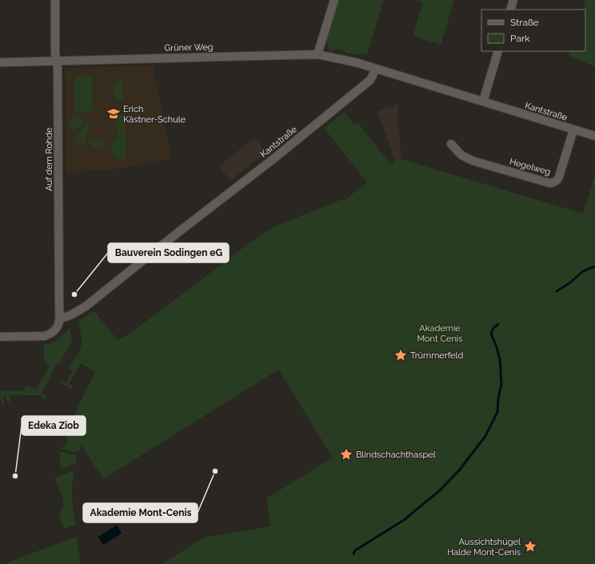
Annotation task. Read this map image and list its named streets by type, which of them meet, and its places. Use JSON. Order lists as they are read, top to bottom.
{
  "streets": {
    "street": [
      "Grüner Weg",
      "Kantstraße",
      "Auf dem Rohde",
      "Hegelweg"
    ]
  },
  "crossings": [
    ["Grüner Weg", "Kantstraße"],
    ["Grüner Weg", "Auf dem Rohde"],
    ["Kantstraße", "Auf dem Rohde"],
    ["Kantstraße", "Hegelweg"]
  ],
  "parks": ["Akademie Mont Cenis"],
  "places": {
    "school or university": ["Erich Kästner-Schule"],
    "other": ["Bauverein Sodingen eG", "Akademie Mont-Cenis", "Edeka Ziob"],
    "place": ["Trümmerfeld", "Blindschachthaspel", "Aussichtshügel Halde Mont-Cenis"]
  },
  "legend": ["Straße", "Park"]
}
